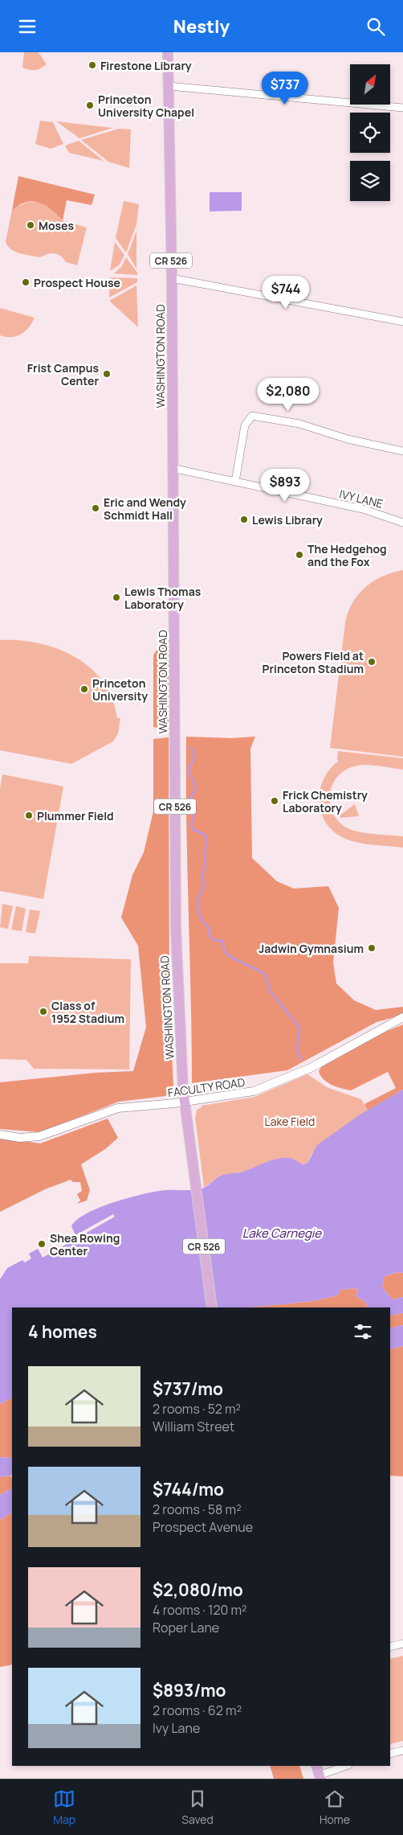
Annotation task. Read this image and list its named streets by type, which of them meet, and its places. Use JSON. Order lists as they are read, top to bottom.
{
  "streets": {
    "main road": ["CR 526", "WASHINGTON ROAD"],
    "street": ["IVY LANE", "FACULTY ROAD"]
  },
  "crossings": [
    ["WASHINGTON ROAD", "IVY LANE"],
    ["WASHINGTON ROAD", "FACULTY ROAD"]
  ],
  "water": ["Lake Carnegie"],
  "parks": ["Lake Field"],
  "places": [
    "Firestone Library",
    "Princeton University Chapel",
    "Moses",
    "Prospect House",
    "Frist Campus Center",
    "Eric and Wendy Schmidt Hall",
    "Lewis Library",
    "The Hedgehog and the Fox",
    "Lewis Thomas Laboratory",
    "Powers Field at Princeton Stadium",
    "Princeton University",
    "Frick Chemistry Laboratory",
    "Plummer Field",
    "Jadwin Gymnasium",
    "Class of 1952 Stadium",
    "Shea Rowing Center"
  ],
  "north": "top right",
  "page": {
    "header": "Nestly",
    "price": [
      "$737",
      "$744",
      "$2,080",
      "$893"
    ],
    "heading": "4 homes",
    "list": [
      {
        "name": "$737/mo",
        "note": "2 rooms · 52 m² · William Street"
      },
      {
        "name": "$744/mo",
        "note": "2 rooms · 58 m² · Prospect Avenue"
      },
      {
        "name": "$2,080/mo",
        "note": "4 rooms · 120 m² · Roper Lane"
      },
      {
        "name": "$893/mo",
        "note": "2 rooms · 62 m² · Ivy Lane"
      }
    ],
    "tabs": ["Map", "Saved", "Home"]
  }
}
